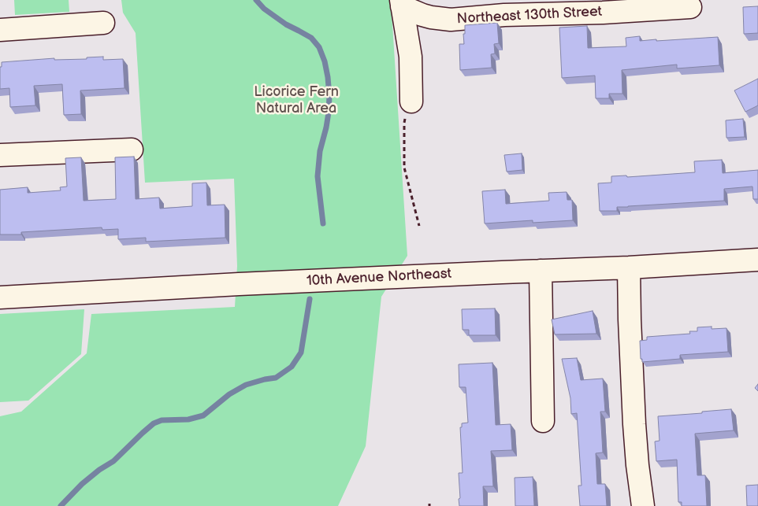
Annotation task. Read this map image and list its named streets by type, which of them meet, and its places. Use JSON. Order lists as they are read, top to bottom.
{
  "streets": {
    "street": ["Northeast 130th Street", "10th Avenue Northeast"]
  },
  "parks": ["Licorice Fern Natural Area"]
}
